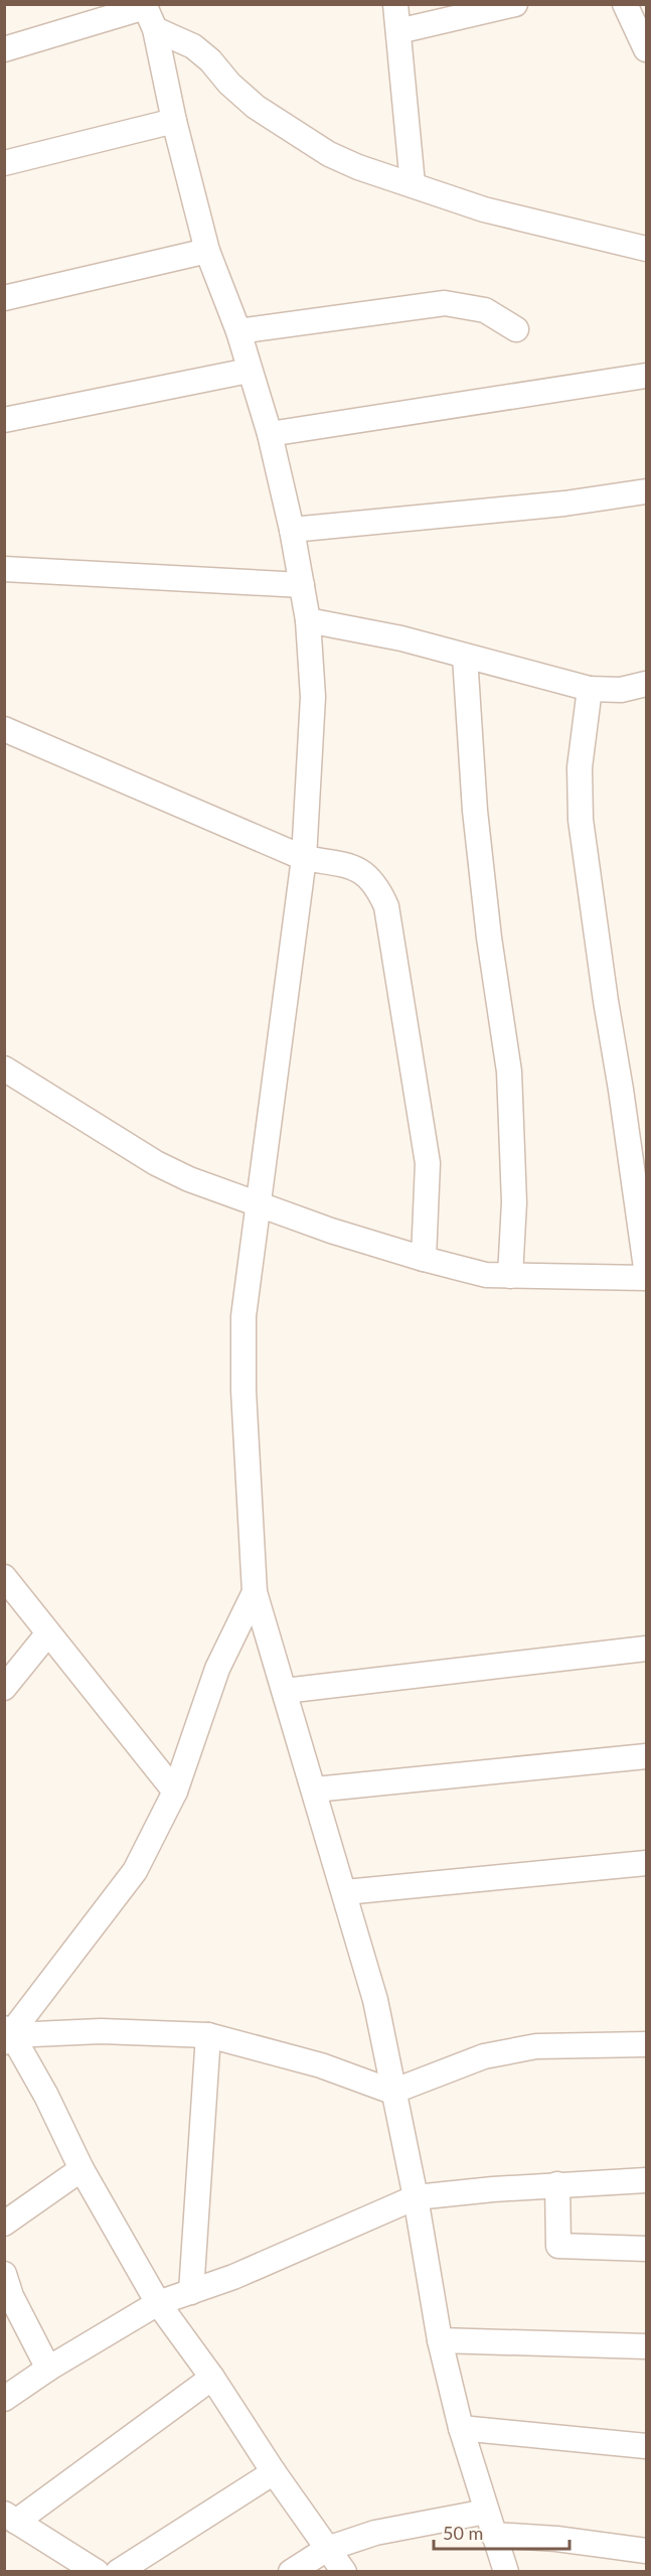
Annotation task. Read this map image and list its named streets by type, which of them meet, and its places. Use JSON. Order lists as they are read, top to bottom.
{
  "scale_bar": "50 m"
}
